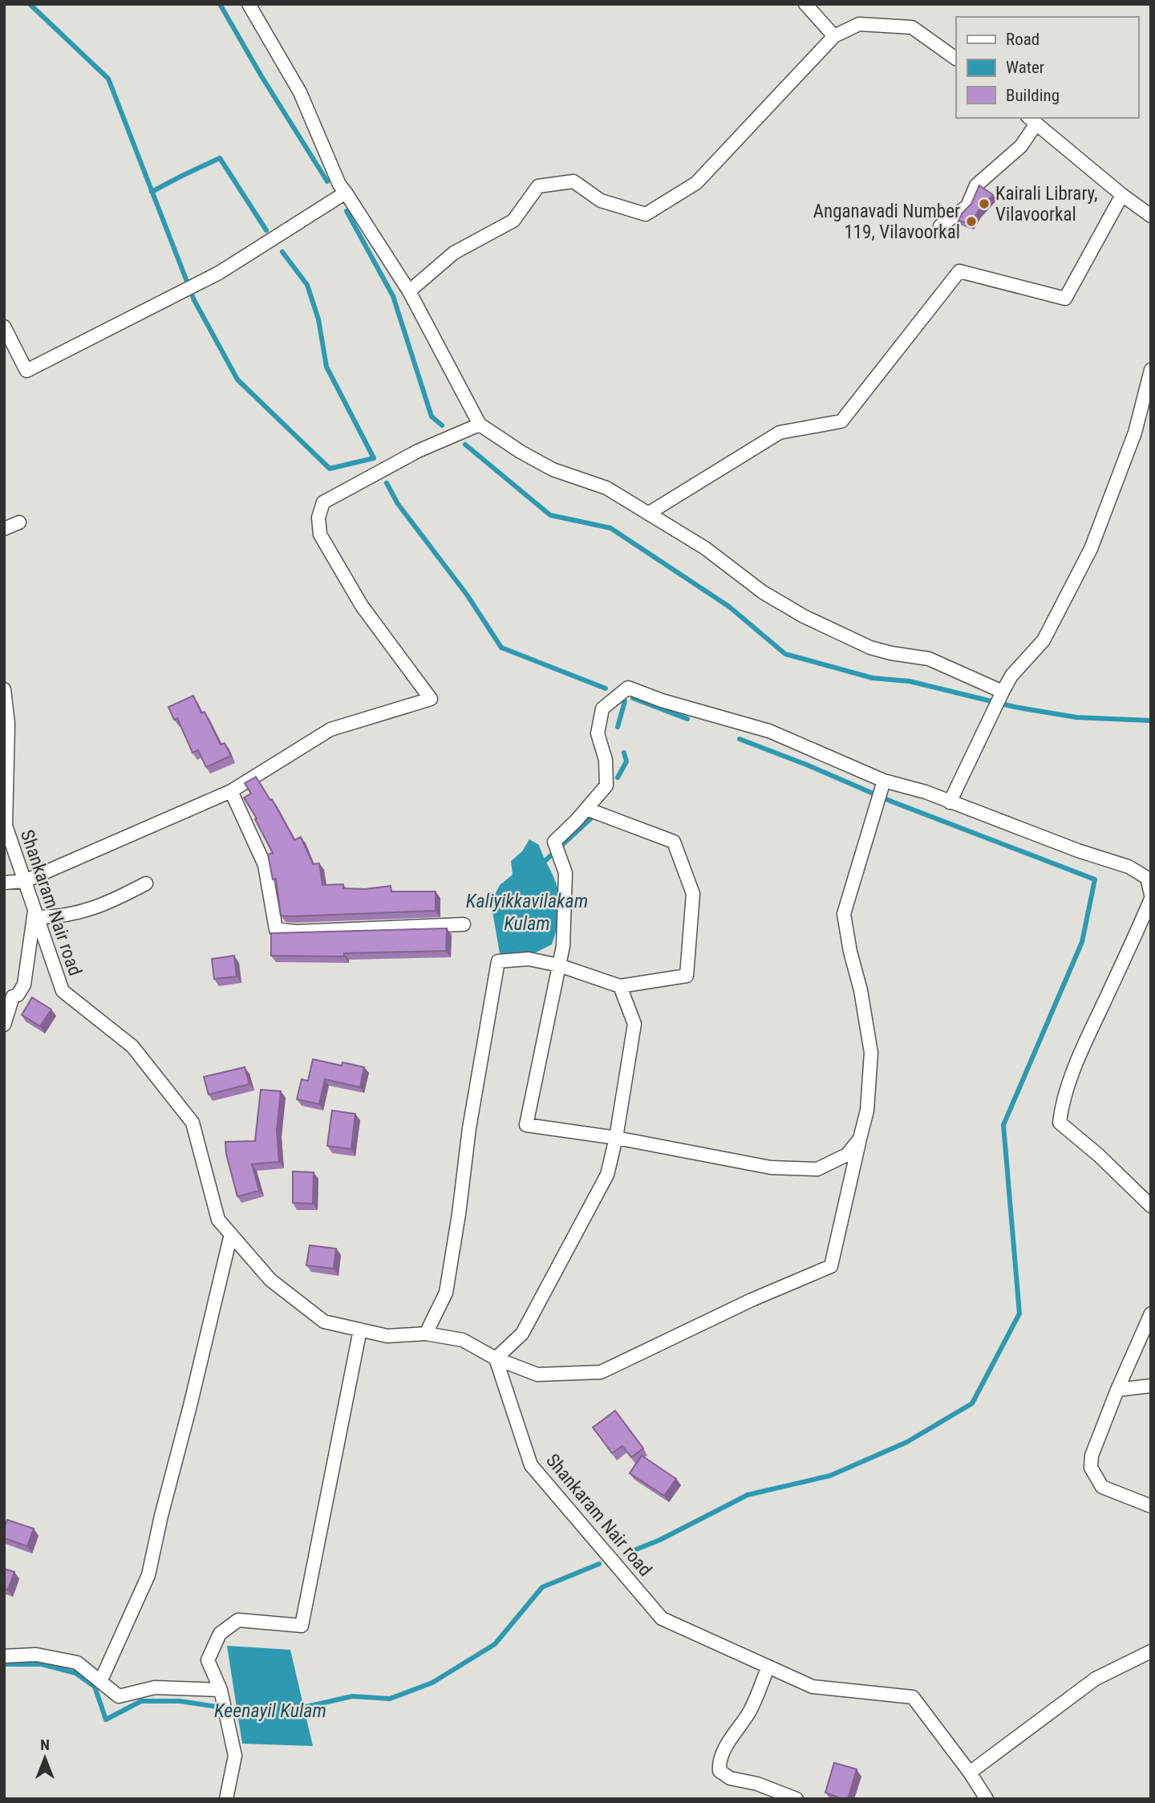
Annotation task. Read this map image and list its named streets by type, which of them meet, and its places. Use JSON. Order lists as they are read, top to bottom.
{
  "streets": {
    "street": ["Shankaram Nair road"]
  },
  "water": ["Kaliyikkavilakam Kulam", "Keenayil Kulam"],
  "places": ["Kairali Library, Vilavoorkal", "Anganavadi Number 119, Vilavoorkal"],
  "legend": ["Road", "Water", "Building"],
  "north": "top"
}
